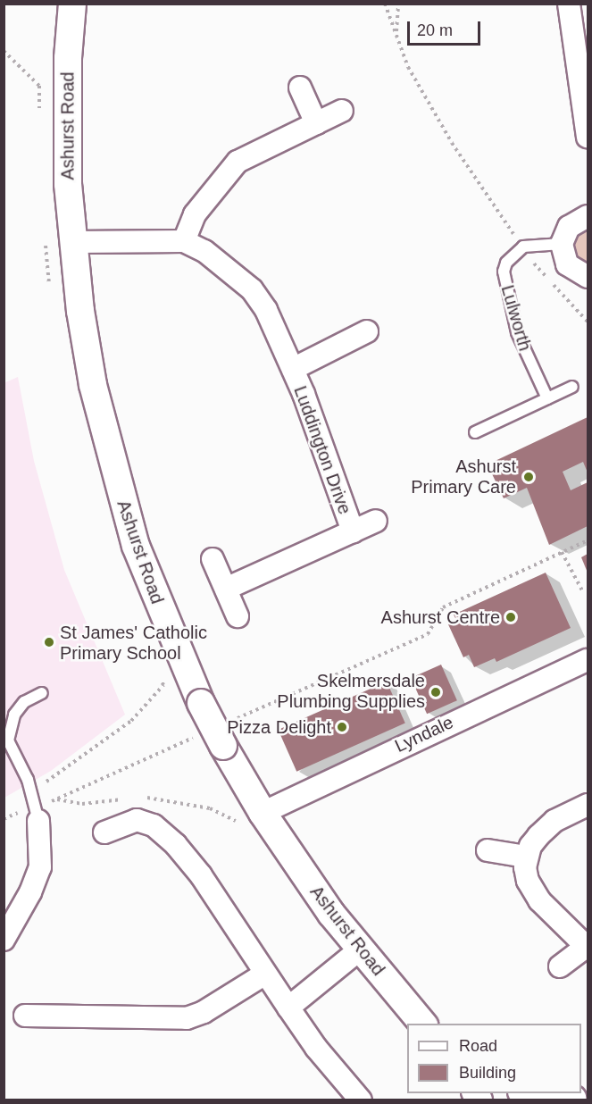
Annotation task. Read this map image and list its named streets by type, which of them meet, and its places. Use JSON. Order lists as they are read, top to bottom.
{
  "streets": {
    "street": ["Ashurst Road", "Luddington Drive", "Lyndale"],
    "lane": ["Lulworth"]
  },
  "crossings": [
    ["Ashurst Road", "Luddington Drive"],
    ["Ashurst Road", "Lyndale"]
  ],
  "places": [
    "Ashurst Primary Care",
    "Ashurst Centre",
    "St James' Catholic Primary School",
    "Skelmersdale Plumbing Supplies",
    "Pizza Delight"
  ],
  "legend": ["Road", "Building"],
  "scale_bar": "20 m"
}
